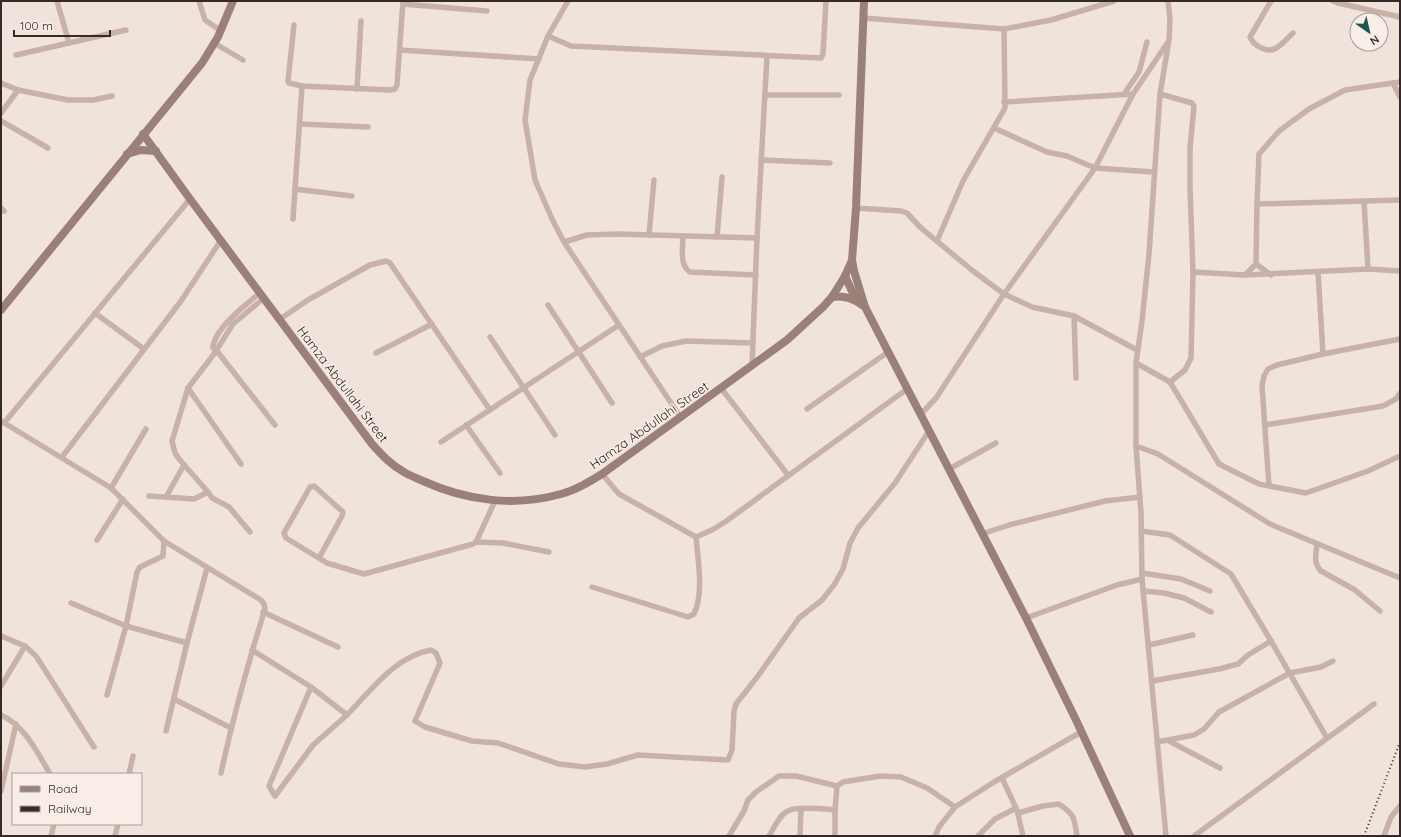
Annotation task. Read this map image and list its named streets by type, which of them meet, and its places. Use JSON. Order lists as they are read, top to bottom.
{
  "streets": {
    "main road": ["Hamza Abdullahi Street"]
  },
  "legend": ["Road", "Railway"],
  "scale_bar": "100 m",
  "north": "bottom right"
}
